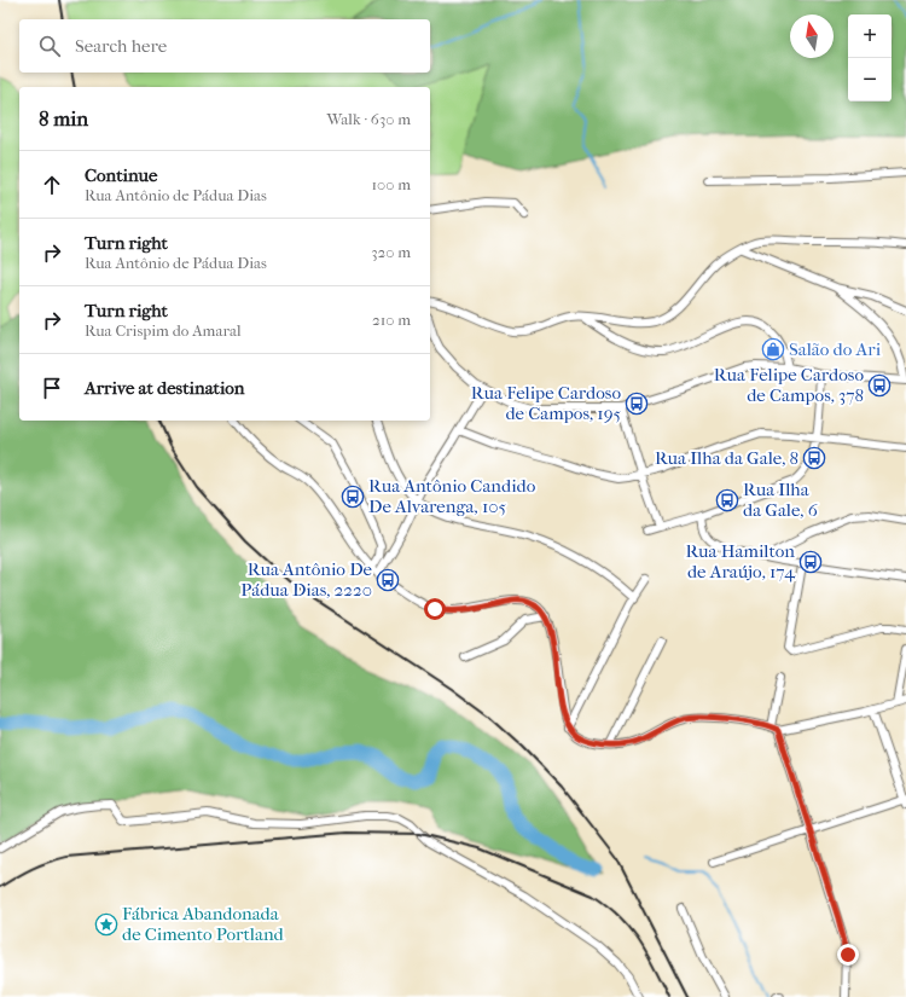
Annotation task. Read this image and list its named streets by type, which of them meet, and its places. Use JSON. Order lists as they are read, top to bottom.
{
  "places": {
    "shop": ["Salão do Ari"],
    "bus stop": [
      "Rua Felipe Cardoso de Campos, 378",
      "Rua Felipe Cardoso de Campos, 195",
      "Rua Ilha da Gale, 8",
      "Rua Antônio Candido De Alvarenga, 105",
      "Rua Ilha da Gale, 6",
      "Rua Hamilton de Araújo, 174",
      "Rua Antônio De Pádua Dias, 2220"
    ],
    "place": ["Fábrica Abandonada de Cimento Portland"]
  },
  "north": "top",
  "page": {
    "map_buttons": ["+", "−"],
    "search": "Search here",
    "heading": ["8 min", "Walk · 630 m"],
    "list": [
      ["Continue", "Rua Antônio de Pádua Dias", "100 m"],
      ["Turn right", "Rua Antônio de Pádua Dias", "320 m"],
      ["Turn right", "Rua Crispim do Amaral", "210 m"],
      "Arrive at destination"
    ]
  }
}
